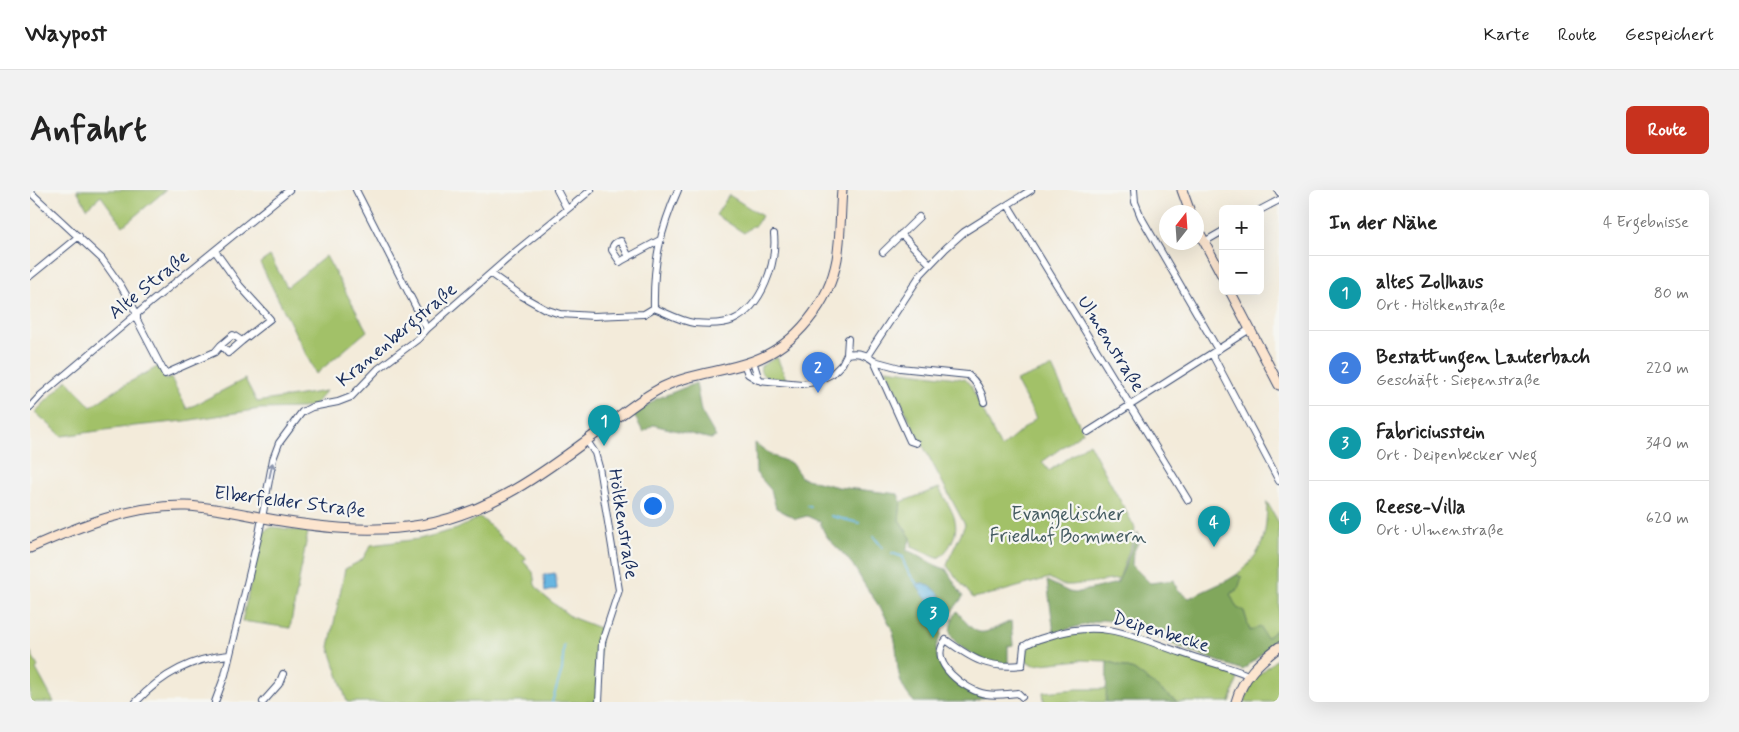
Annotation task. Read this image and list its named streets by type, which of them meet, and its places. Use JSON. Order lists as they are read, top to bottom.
{
  "streets": {
    "main road": ["Elberfelder Straße"],
    "street": [
      "Alte Straße",
      "Kranenbergstraße",
      "Ulmenstraße",
      "Höltkenstraße",
      "Deipenbecke"
    ]
  },
  "crossings": [
    ["Kranenbergstraße", "Elberfelder Straße"],
    ["Elberfelder Straße", "Höltkenstraße"]
  ],
  "one_way": ["Kranenbergstraße"],
  "parks": ["Evangelischer Friedhof Bommern"],
  "north": "top",
  "page": {
    "header": "Waypost",
    "nav": ["Karte", "Route", "Gespeichert"],
    "buttons": "Route",
    "title": "Anfahrt",
    "heading": ["In der Nähe", "4 Ergebnisse"],
    "map_buttons": ["+", "−"],
    "list": [
      {
        "mark": "1",
        "name": "altes Zollhaus",
        "note": "Ort · Höltkenstraße",
        "value": "80 m"
      },
      {
        "mark": "2",
        "name": "Bestattungen Lauterbach",
        "note": "Geschäft · Siepenstraße",
        "value": "220 m"
      },
      {
        "mark": "3",
        "name": "Fabriciusstein",
        "note": "Ort · Deipenbecker Weg",
        "value": "340 m"
      },
      {
        "mark": "4",
        "name": "Reese-Villa",
        "note": "Ort · Ulmenstraße",
        "value": "620 m"
      }
    ],
    "pins": [
      "2",
      "1",
      "4",
      "3"
    ]
  }
}
